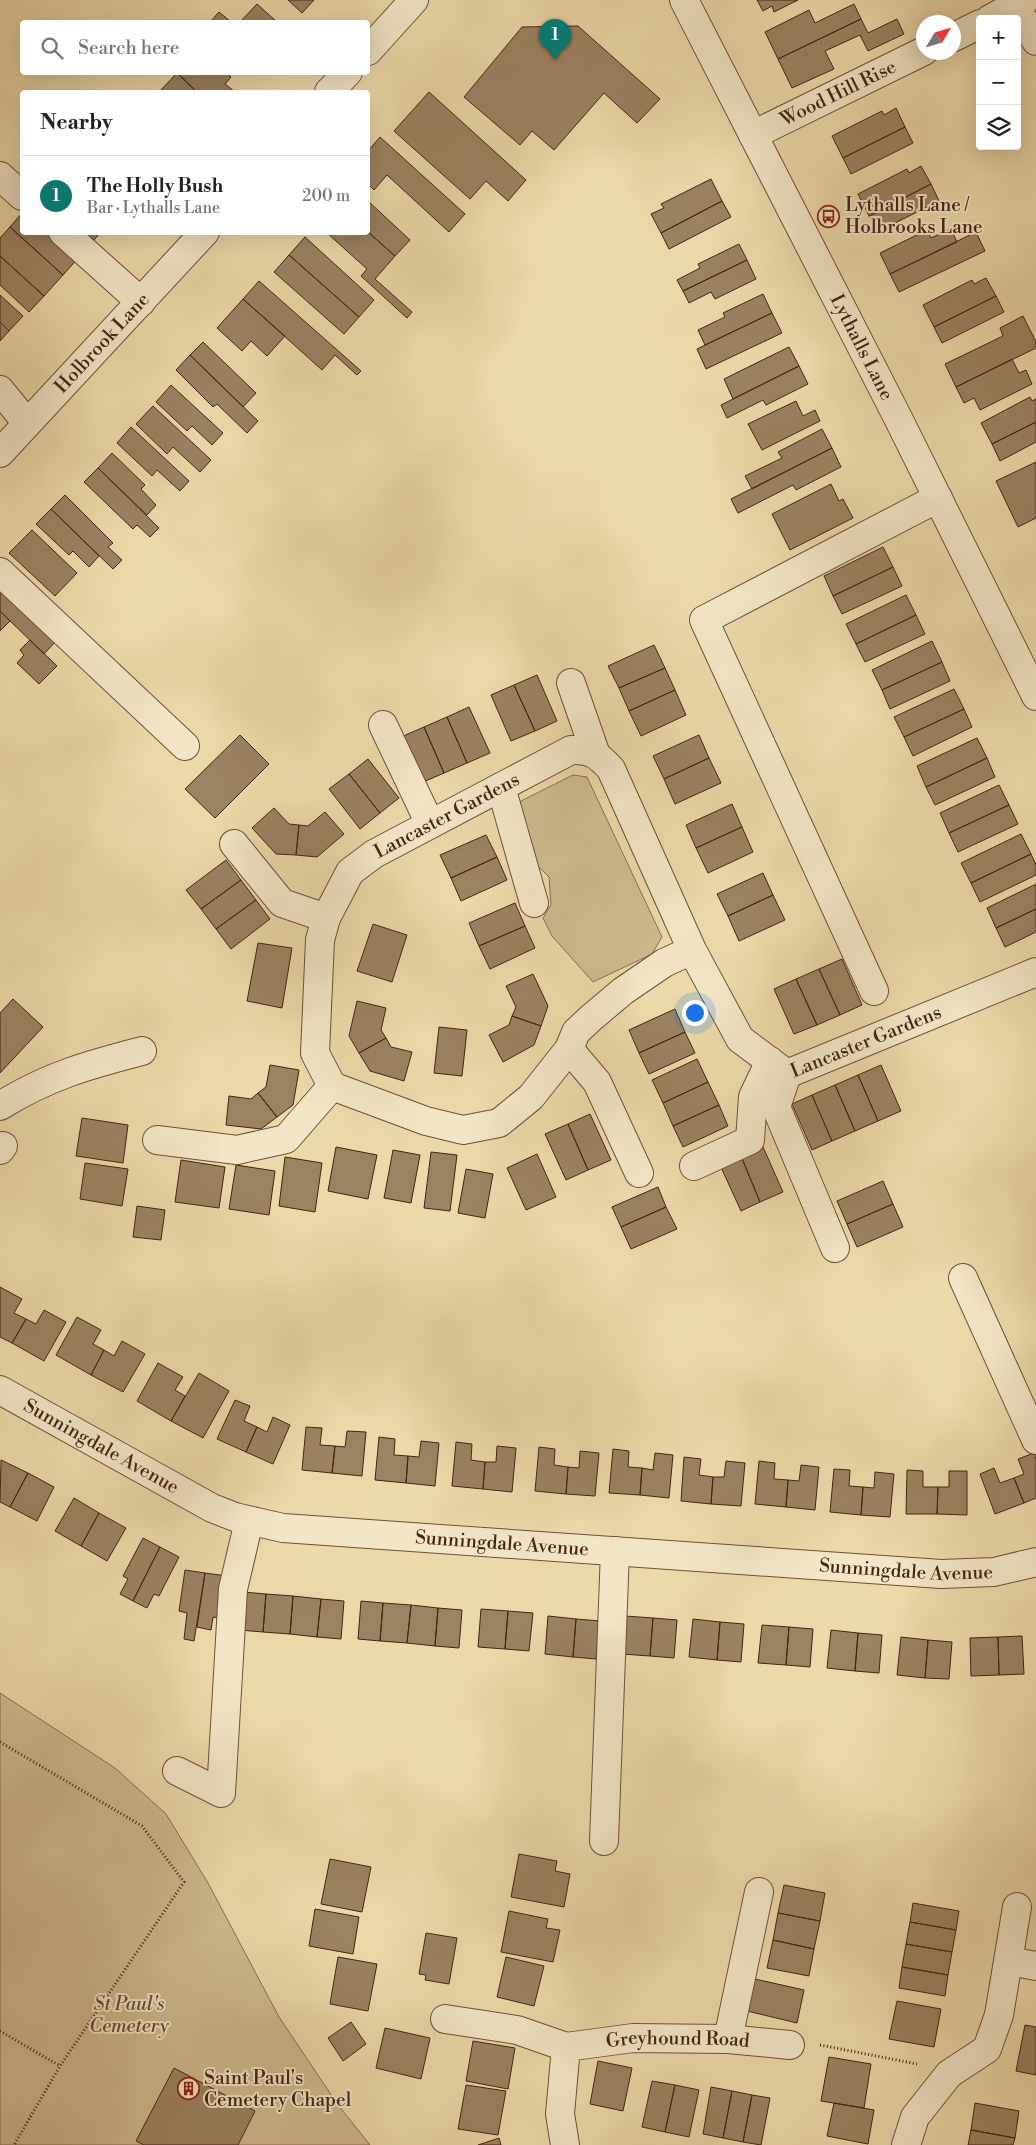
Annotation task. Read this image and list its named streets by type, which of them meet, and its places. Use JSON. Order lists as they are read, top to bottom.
{
  "streets": {
    "street": [
      "Wood Hill Rise",
      "Holbrook Lane",
      "Lythalls Lane",
      "Lancaster Gardens",
      "Sunningdale Avenue",
      "Greyhound Road"
    ]
  },
  "crossings": [
    ["Wood Hill Rise", "Lythalls Lane"]
  ],
  "parks": ["St Paul's Cemetery"],
  "places": {
    "bus stop": ["Lythalls Lane / Holbrooks Lane"],
    "building": ["Saint Paul's Cemetery Chapel"]
  },
  "north": "top right",
  "page": {
    "map_buttons": ["+", "−"],
    "pins": "1",
    "search": "Search here",
    "heading": "Nearby",
    "list": [
      {
        "mark": "1",
        "name": "The Holly Bush",
        "note": "Bar · Lythalls Lane",
        "value": "200 m"
      }
    ]
  }
}
